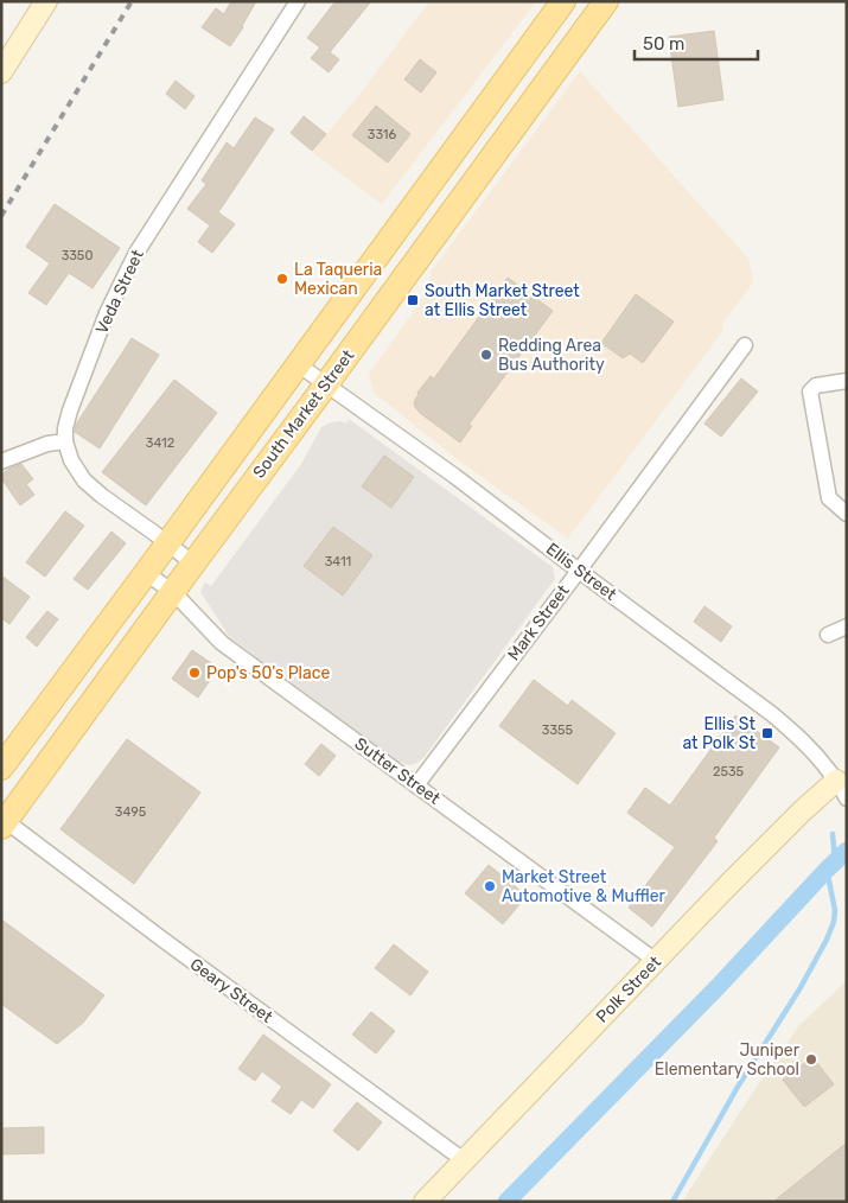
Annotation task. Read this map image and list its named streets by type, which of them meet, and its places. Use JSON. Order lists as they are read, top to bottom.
{
  "streets": {
    "main road": ["South Market Street"],
    "street": [
      "Veda Street",
      "Ellis Street",
      "Mark Street",
      "Sutter Street",
      "Polk Street",
      "Geary Street"
    ]
  },
  "crossings": [
    ["Veda Street", "South Market Street"],
    ["South Market Street", "Ellis Street"],
    ["South Market Street", "Sutter Street"],
    ["South Market Street", "Geary Street"],
    ["Ellis Street", "Mark Street"],
    ["Ellis Street", "Polk Street"],
    ["Mark Street", "Sutter Street"],
    ["Sutter Street", "Polk Street"],
    ["Polk Street", "Geary Street"]
  ],
  "places": {
    "other": [
      "La Taqueria Mexican",
      "Redding Area Bus Authority",
      "Pop's 50's Place",
      "Market Street Automotive & Muffler",
      "Juniper Elementary School"
    ],
    "transit": ["South Market Street at Ellis Street", "Ellis St at Polk St"]
  },
  "house_numbers": [
    "3316",
    "3350",
    "3412",
    "3411",
    "3355",
    "2535",
    "3495"
  ],
  "scale_bar": "50 m"
}
